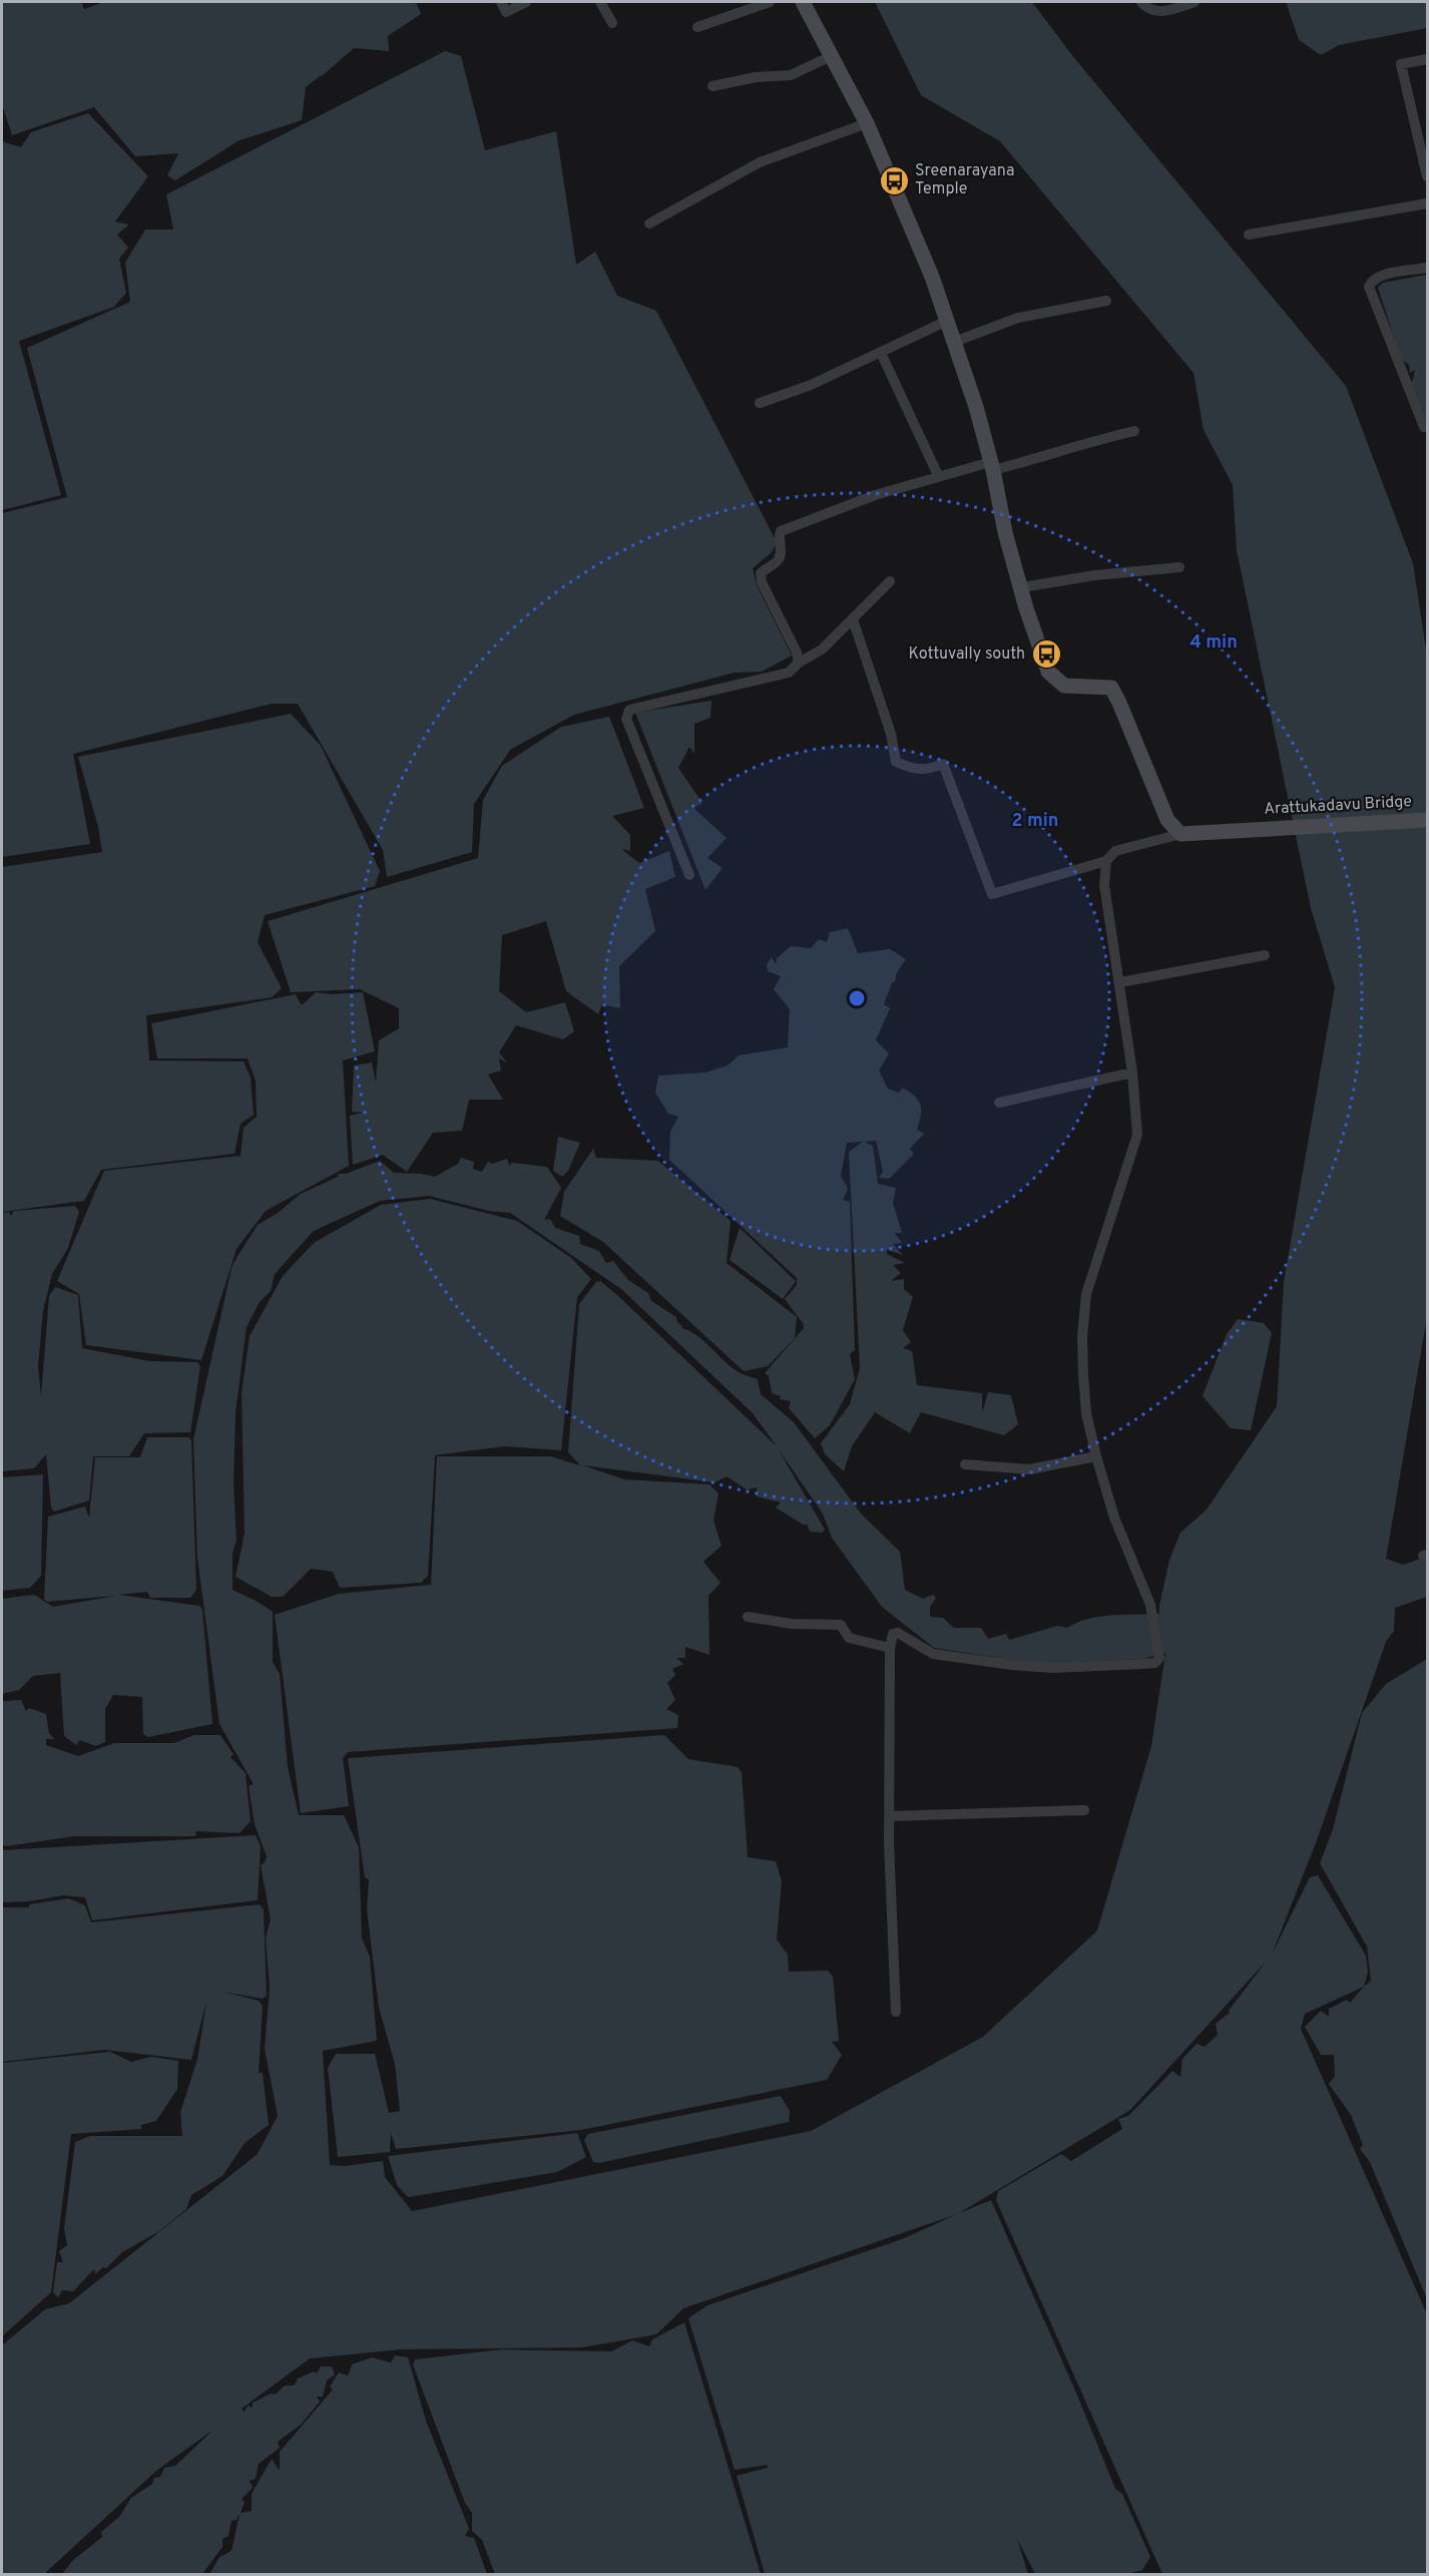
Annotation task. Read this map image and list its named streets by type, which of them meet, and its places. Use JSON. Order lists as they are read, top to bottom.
{
  "streets": {
    "main road": ["Arattukadavu Bridge"]
  },
  "places": {
    "bus stop": ["Sreenarayana Temple", "Kottuvally south"]
  },
  "rings": ["4 min", "2 min"]
}
